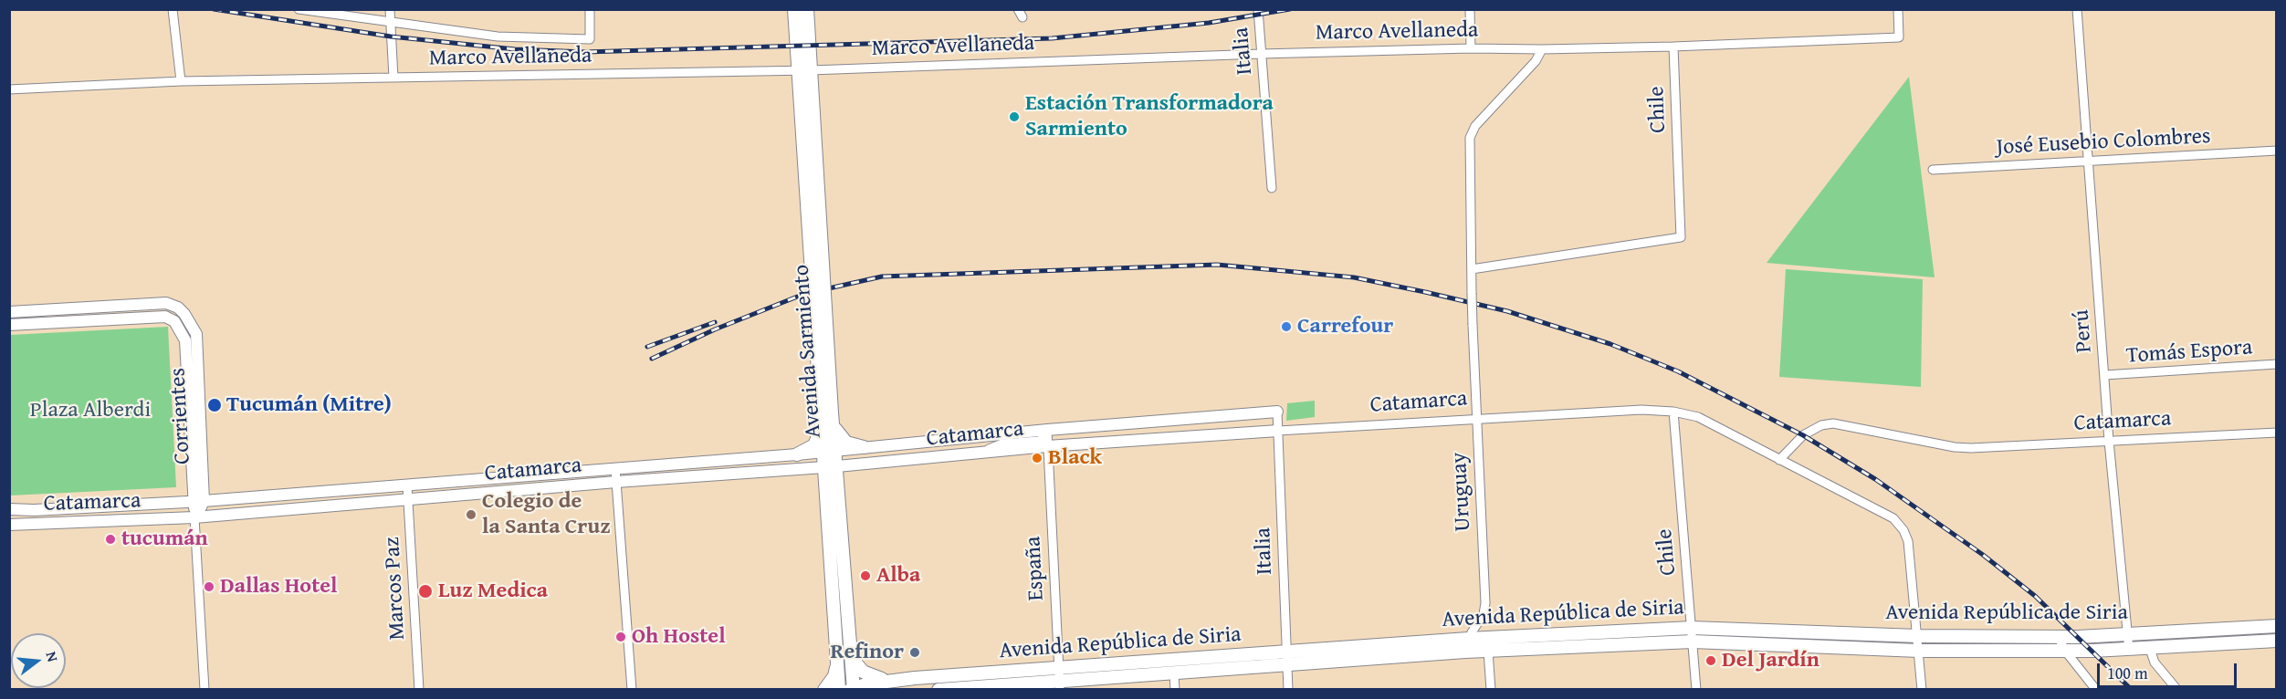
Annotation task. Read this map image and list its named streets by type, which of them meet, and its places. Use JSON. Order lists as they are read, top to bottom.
{
  "streets": {
    "main road": [
      "Avenida Sarmiento",
      "Catamarca",
      "Corrientes",
      "Avenida República de Siria"
    ],
    "street": [
      "Marco Avellaneda",
      "Italia",
      "Chile",
      "José Eusebio Colombres",
      "Perú",
      "Tomás Espora",
      "Uruguay",
      "España",
      "Marcos Paz"
    ]
  },
  "crossings": [
    ["Marco Avellaneda", "Italia"],
    ["Marco Avellaneda", "Chile"],
    ["Marco Avellaneda", "Avenida Sarmiento"],
    ["Italia", "Catamarca"],
    ["Italia", "Avenida República de Siria"],
    ["Chile", "Catamarca"],
    ["Chile", "Uruguay"],
    ["Chile", "Avenida República de Siria"],
    ["José Eusebio Colombres", "Perú"],
    ["Perú", "Tomás Espora"],
    ["Perú", "Catamarca"],
    ["Perú", "Avenida República de Siria"],
    ["Avenida Sarmiento", "Catamarca"],
    ["Avenida Sarmiento", "Avenida República de Siria"],
    ["Catamarca", "Corrientes"],
    ["Catamarca", "Uruguay"],
    ["Catamarca", "España"],
    ["Catamarca", "Marcos Paz"],
    ["Catamarca", "Avenida República de Siria"],
    ["Uruguay", "Avenida República de Siria"],
    ["España", "Avenida República de Siria"]
  ],
  "parks": ["Plaza Alberdi"],
  "places": [
    "Estación Transformadora Sarmiento",
    "Carrefour",
    "Tucumán (Mitre)",
    "Black",
    "Colegio de la Santa Cruz",
    "tucumán",
    "Alba",
    "Dallas Hotel",
    "Luz Medica",
    "Oh Hostel",
    "Refinor",
    "Del Jardín"
  ],
  "scale_bar": "100 m",
  "north": "right"
}
